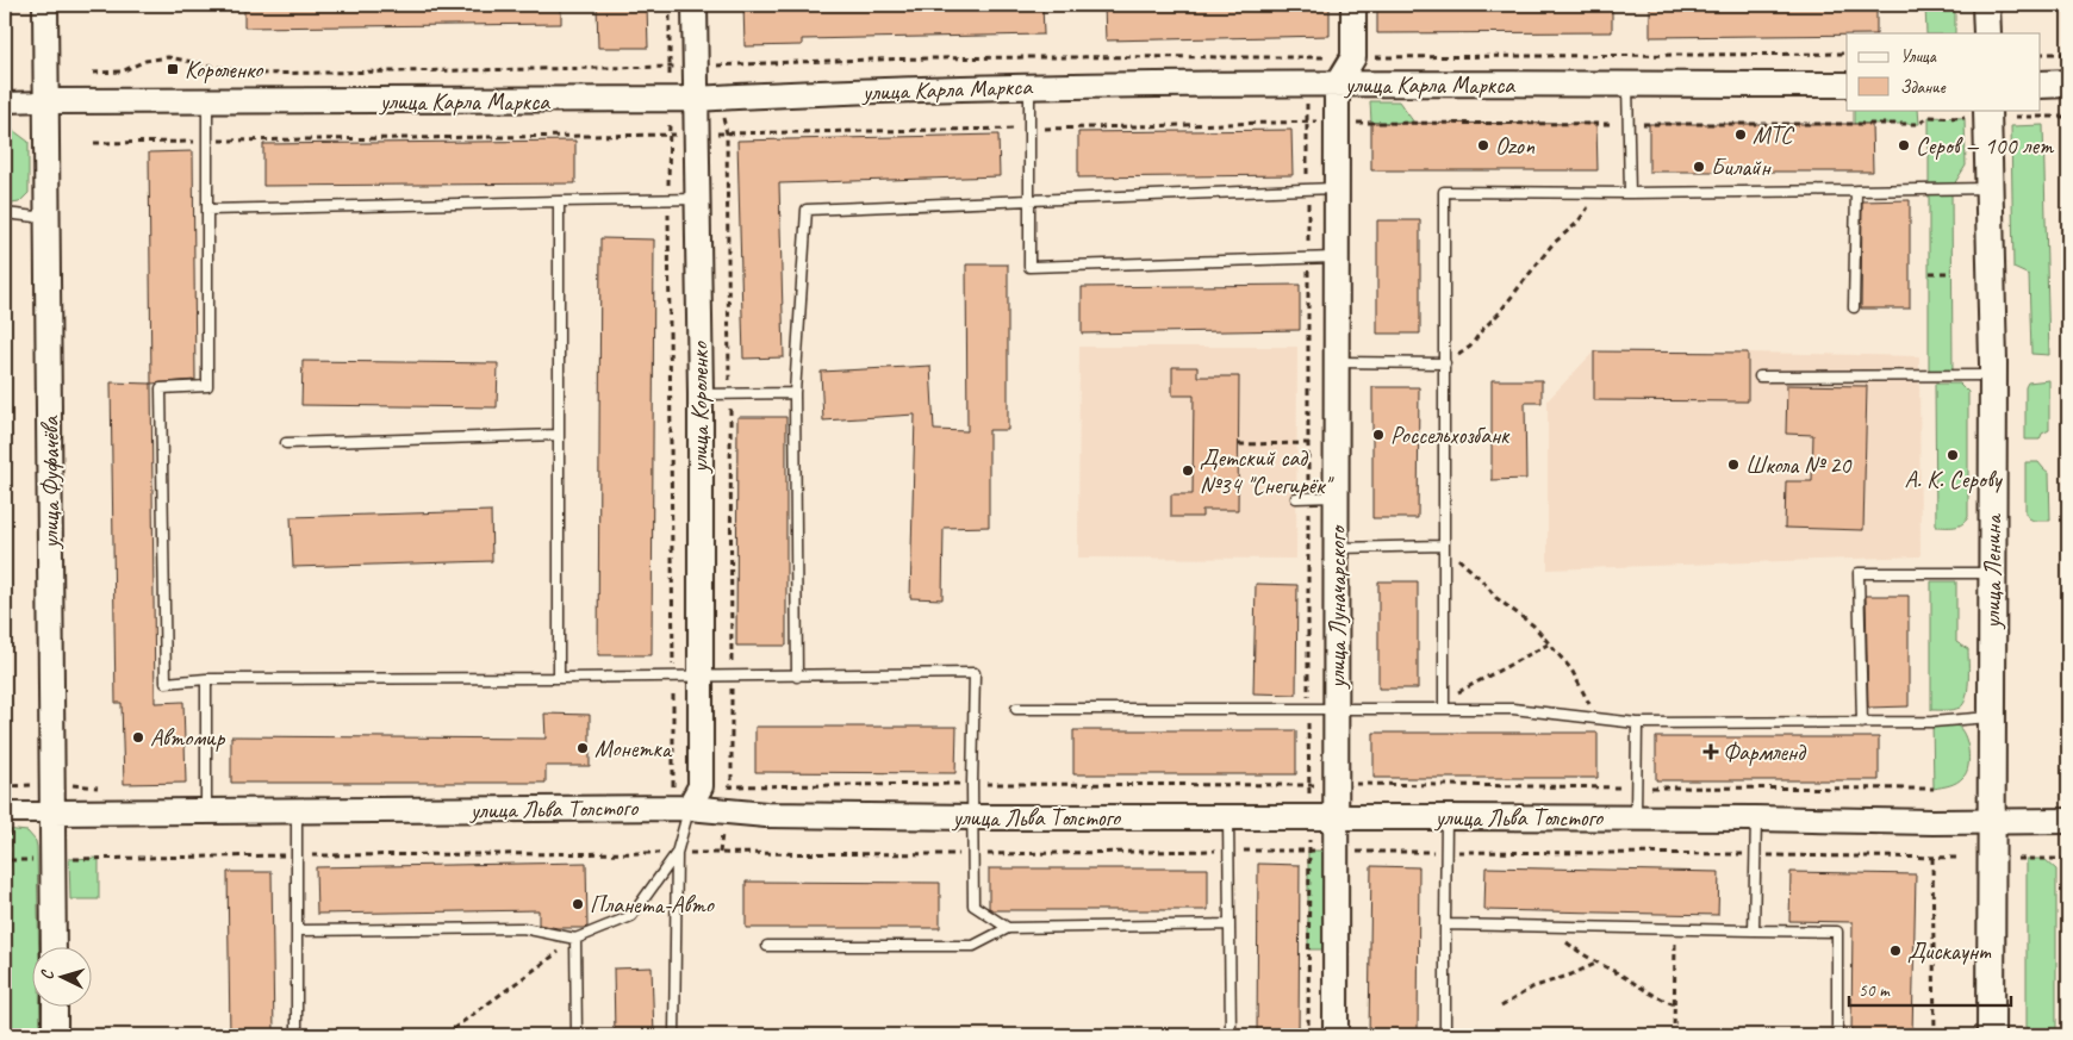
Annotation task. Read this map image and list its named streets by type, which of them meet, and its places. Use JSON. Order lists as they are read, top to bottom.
{
  "streets": {
    "main road": ["улица Ленина"],
    "street": [
      "улица Карла Маркса",
      "улица Короленко",
      "улица Фуфачёва",
      "улица Луначарского",
      "улица Льва Толстого"
    ]
  },
  "crossings": [
    ["улица Карла Маркса", "улица Короленко"],
    ["улица Карла Маркса", "улица Фуфачёва"],
    ["улица Карла Маркса", "улица Луначарского"],
    ["улица Короленко", "улица Льва Толстого"],
    ["улица Фуфачёва", "улица Льва Толстого"],
    ["улица Ленина", "улица Льва Толстого"],
    ["улица Луначарского", "улица Льва Толстого"]
  ],
  "places": {
    "transit": ["Короленко"],
    "other": [
      "МТС",
      "Ozon",
      "Серов — 100 лет",
      "Билайн",
      "Россельхозбанк",
      "А. К. Серову",
      "Школа № 20",
      "Детский сад №34 \"Снегирёк\"",
      "Автомир",
      "Монетка",
      "Планета-Авто",
      "Дискаунт"
    ],
    "health": ["Фармленд"]
  },
  "legend": ["Улица", "Здание"],
  "scale_bar": "50 m",
  "north": "left"
}
